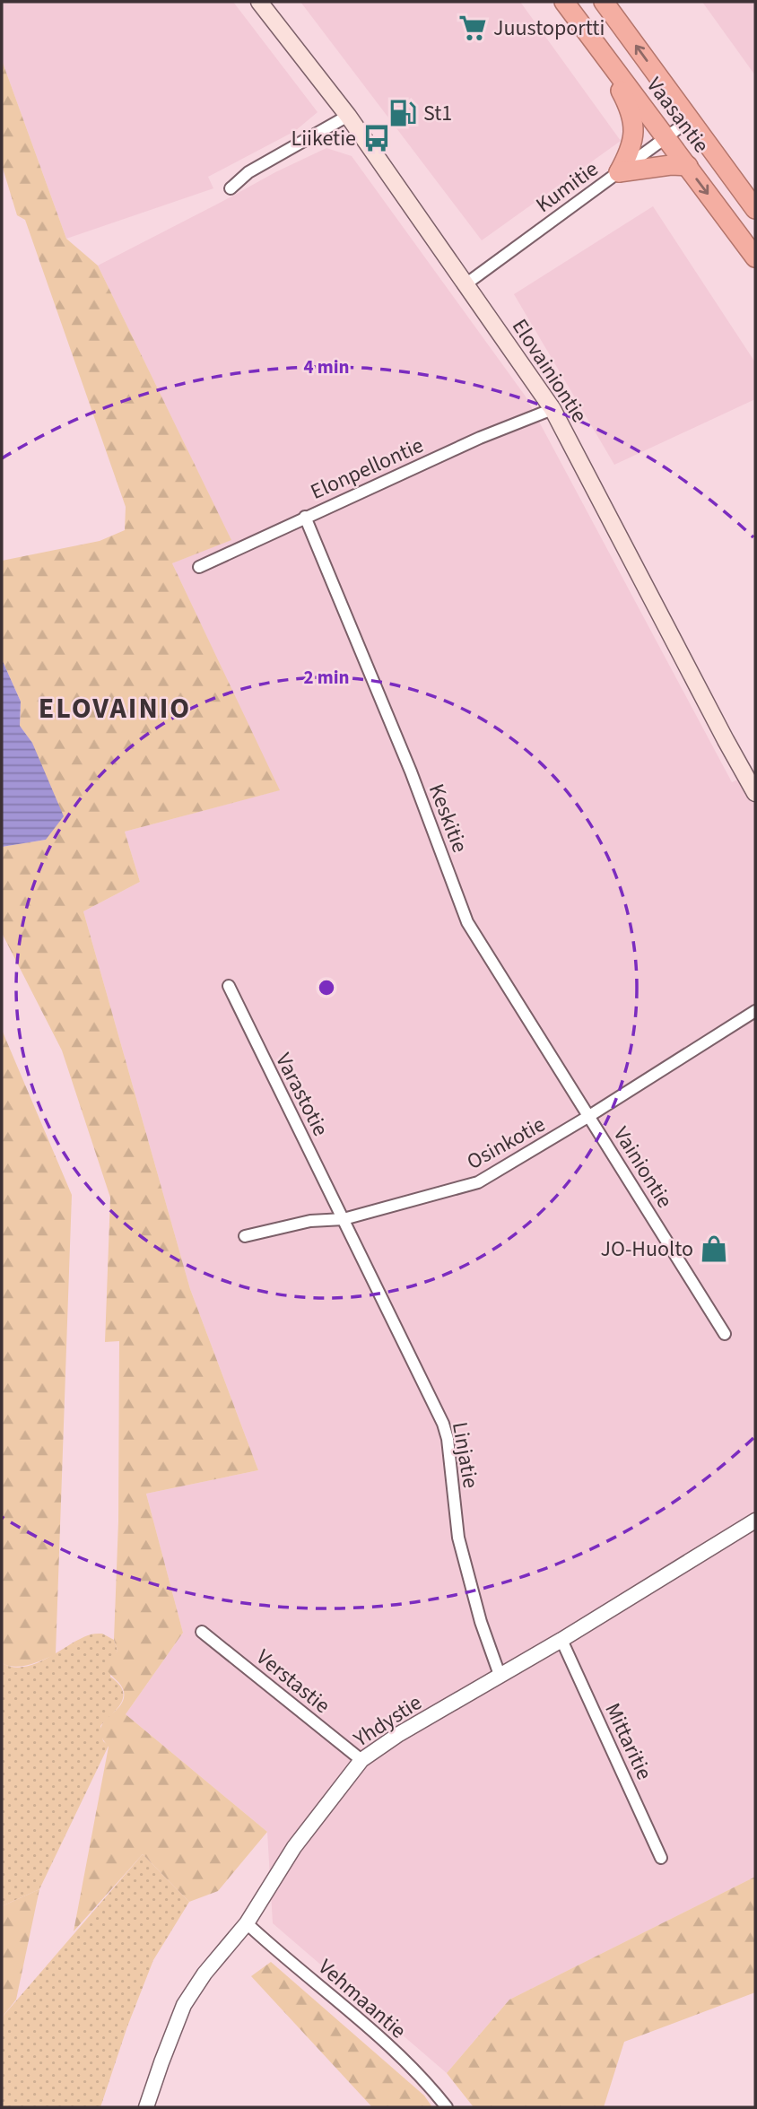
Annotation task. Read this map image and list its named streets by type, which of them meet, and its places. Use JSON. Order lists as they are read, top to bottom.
{
  "streets": {
    "highway": ["Vaasantie"],
    "main road": ["Elovainiontie"],
    "street": [
      "Kumitie",
      "Elonpellontie",
      "Keskitie",
      "Varastotie",
      "Osinkotie",
      "Vainiontie",
      "Linjatie",
      "Verstastie",
      "Yhdystie",
      "Mittaritie",
      "Vehmaantie"
    ]
  },
  "crossings": [
    ["Vaasantie", "Kumitie"],
    ["Kumitie", "Elovainiontie"],
    ["Elovainiontie", "Elonpellontie"],
    ["Elonpellontie", "Keskitie"],
    ["Keskitie", "Osinkotie"],
    ["Keskitie", "Vainiontie"],
    ["Varastotie", "Osinkotie"],
    ["Varastotie", "Linjatie"],
    ["Osinkotie", "Vainiontie"],
    ["Osinkotie", "Linjatie"],
    ["Linjatie", "Yhdystie"],
    ["Verstastie", "Yhdystie"],
    ["Yhdystie", "Mittaritie"],
    ["Yhdystie", "Vehmaantie"]
  ],
  "districts": ["ELOVAINIO"],
  "places": {
    "supermarket": ["Juustoportti"],
    "fuel station": ["St1"],
    "bus stop": ["Liiketie"],
    "shop": ["JO-Huolto"]
  },
  "rings": ["4 min", "2 min"]
}
